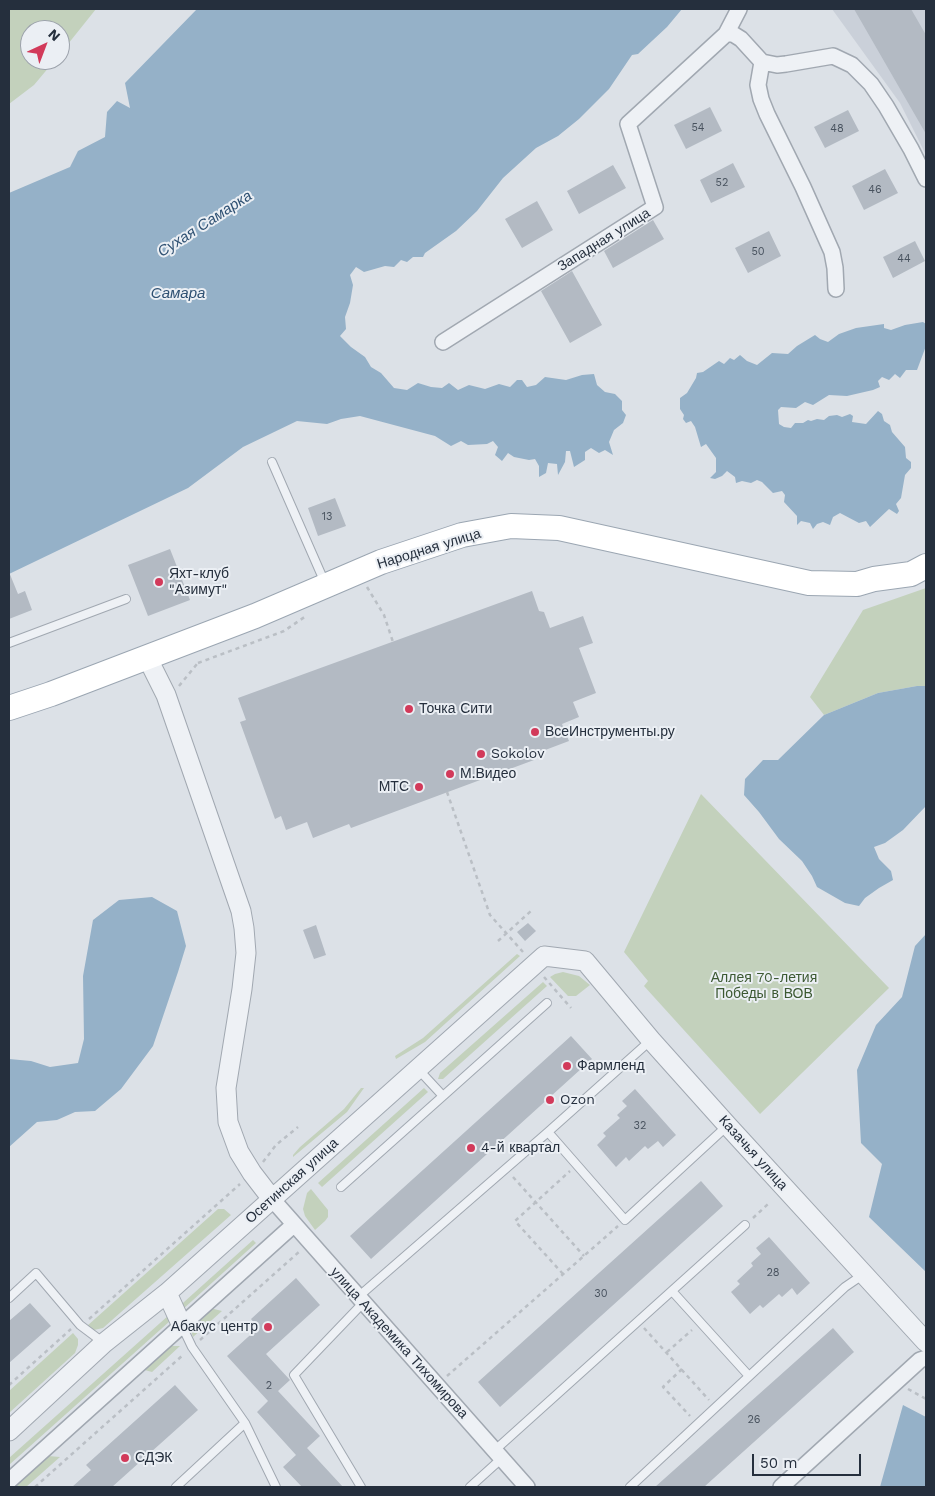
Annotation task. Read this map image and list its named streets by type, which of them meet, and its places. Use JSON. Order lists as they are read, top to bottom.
{
  "streets": {
    "main road": ["Народная улица"],
    "street": [
      "Западная улица",
      "Казачья улица",
      "Осетинская улица",
      "улица Академика Тихомирова"
    ]
  },
  "crossings": [
    ["Казачья улица", "Осетинская улица"],
    ["Осетинская улица", "улица Академика Тихомирова"]
  ],
  "water": ["Сухая Самарка", "Самара"],
  "parks": ["Аллея 70-летия Победы в ВОВ"],
  "places": [
    "Яхт-клуб \"Азимут\"",
    "Точка Сити",
    "ВсеИнструменты.ру",
    "Sokolov",
    "М.Видео",
    "МТС",
    "Фармленд",
    "Ozon",
    "4-й квартал",
    "Абакус центр",
    "СДЭК"
  ],
  "house_numbers": [
    "54",
    "48",
    "52",
    "46",
    "50",
    "44",
    "13",
    "32",
    "28",
    "30",
    "2",
    "26"
  ],
  "scale_bar": "50 m",
  "north": "top right"
}
